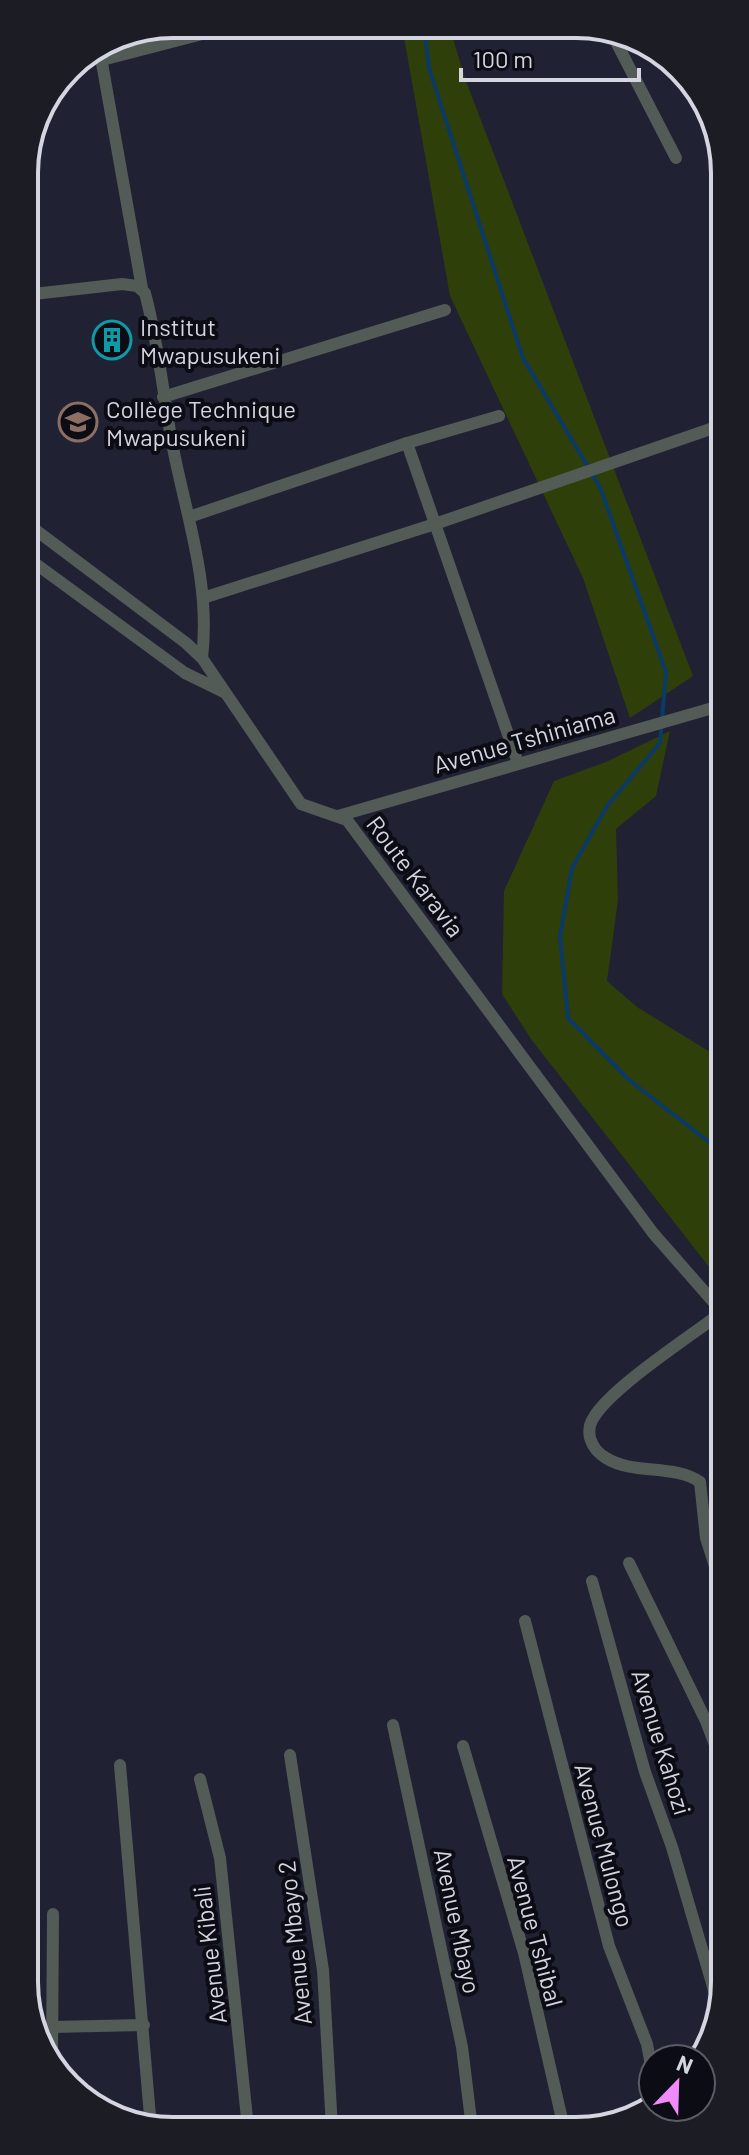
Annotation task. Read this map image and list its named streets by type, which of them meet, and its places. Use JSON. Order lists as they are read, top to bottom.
{
  "streets": {
    "street": [
      "Avenue Tshiniama",
      "Route Karavia",
      "Avenue Kahozi",
      "Avenue Mulongo",
      "Avenue Mbayo",
      "Avenue Tshibal",
      "Avenue Mbayo 2",
      "Avenue Kibali"
    ]
  },
  "crossings": [
    ["Avenue Tshiniama", "Route Karavia"]
  ],
  "places": {
    "building": ["Institut Mwapusukeni"],
    "school or university": ["Collège Technique Mwapusukeni"]
  },
  "scale_bar": "100 m",
  "north": "top right"
}
